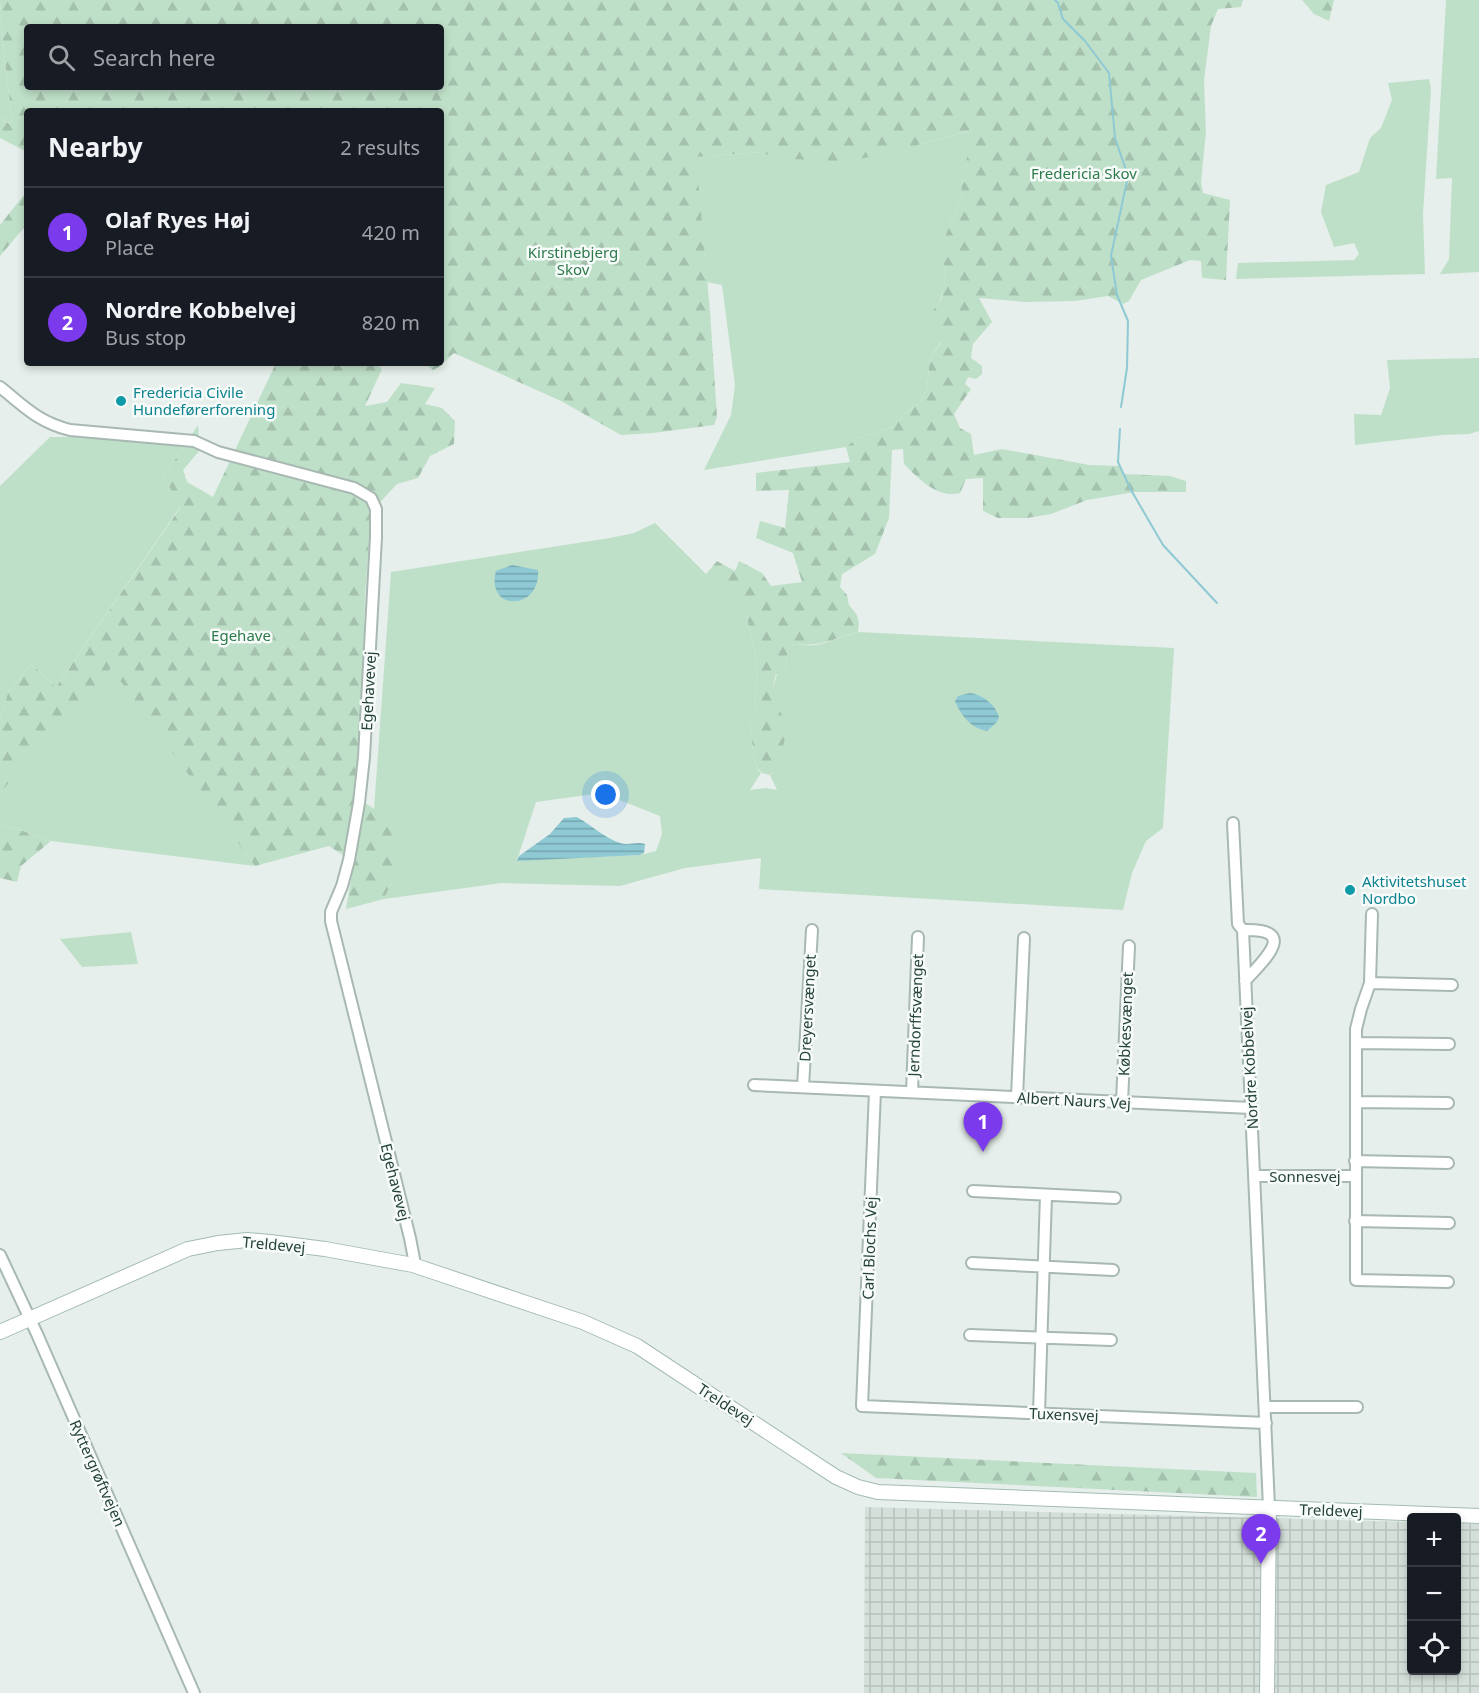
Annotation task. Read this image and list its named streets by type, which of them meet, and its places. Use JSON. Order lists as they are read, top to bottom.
{
  "streets": {
    "street": [
      "Egehavevej",
      "Dreyersvænget",
      "Jerndorffsvænget",
      "Købkesvænget",
      "Nordre Kobbelvej",
      "Albert Naurs Vej",
      "Sonnesvej",
      "Treldevej",
      "Carl Blochs Vej",
      "Tuxensvej",
      "Ryttergrøftvejen"
    ]
  },
  "crossings": [
    ["Egehavevej", "Treldevej"],
    ["Dreyersvænget", "Albert Naurs Vej"],
    ["Jerndorffsvænget", "Albert Naurs Vej"],
    ["Købkesvænget", "Albert Naurs Vej"],
    ["Nordre Kobbelvej", "Albert Naurs Vej"],
    ["Nordre Kobbelvej", "Sonnesvej"],
    ["Nordre Kobbelvej", "Treldevej"],
    ["Nordre Kobbelvej", "Tuxensvej"],
    ["Albert Naurs Vej", "Carl Blochs Vej"],
    ["Treldevej", "Ryttergrøftvejen"],
    ["Carl Blochs Vej", "Tuxensvej"]
  ],
  "parks": ["Fredericia Skov", "Kirstinebjerg Skov", "Egehave"],
  "places": ["Fredericia Civile Hundeførerforening", "Aktivitetshuset Nordbo"],
  "page": {
    "search": "Search here",
    "heading": ["Nearby", "2 results"],
    "list": [
      {
        "mark": "1",
        "name": "Olaf Ryes Høj",
        "note": "Place",
        "value": "420 m"
      },
      {
        "mark": "2",
        "name": "Nordre Kobbelvej",
        "note": "Bus stop",
        "value": "820 m"
      }
    ],
    "pins": ["1", "2"],
    "map_buttons": ["+", "−"]
  }
}
